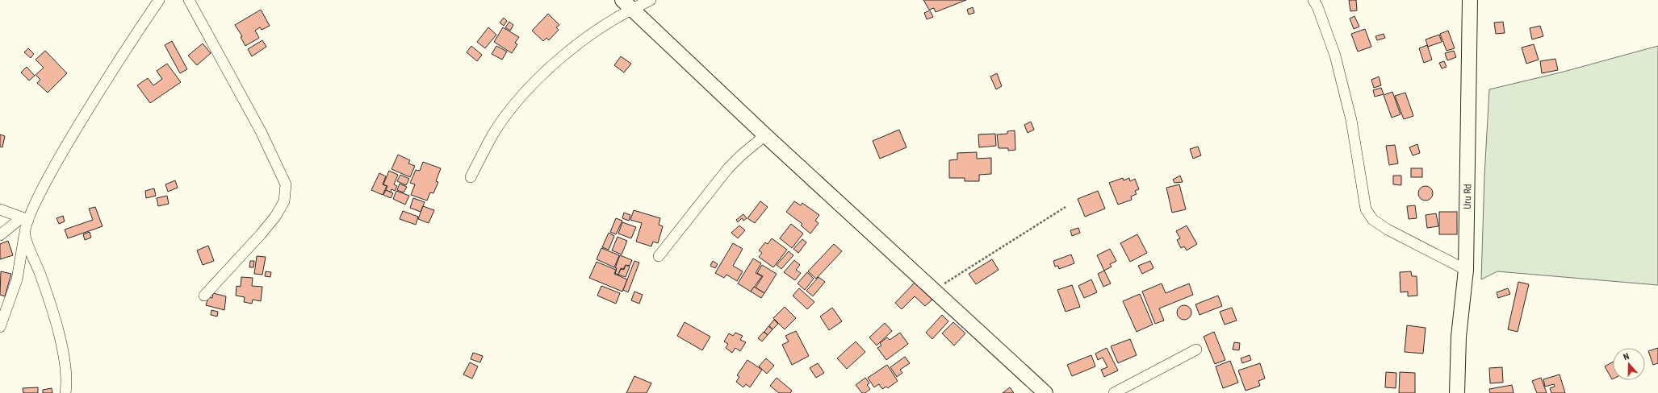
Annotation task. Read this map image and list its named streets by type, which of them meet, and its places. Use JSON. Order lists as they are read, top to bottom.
{
  "streets": {
    "street": ["Uru Rd"]
  },
  "north": "top"
}
